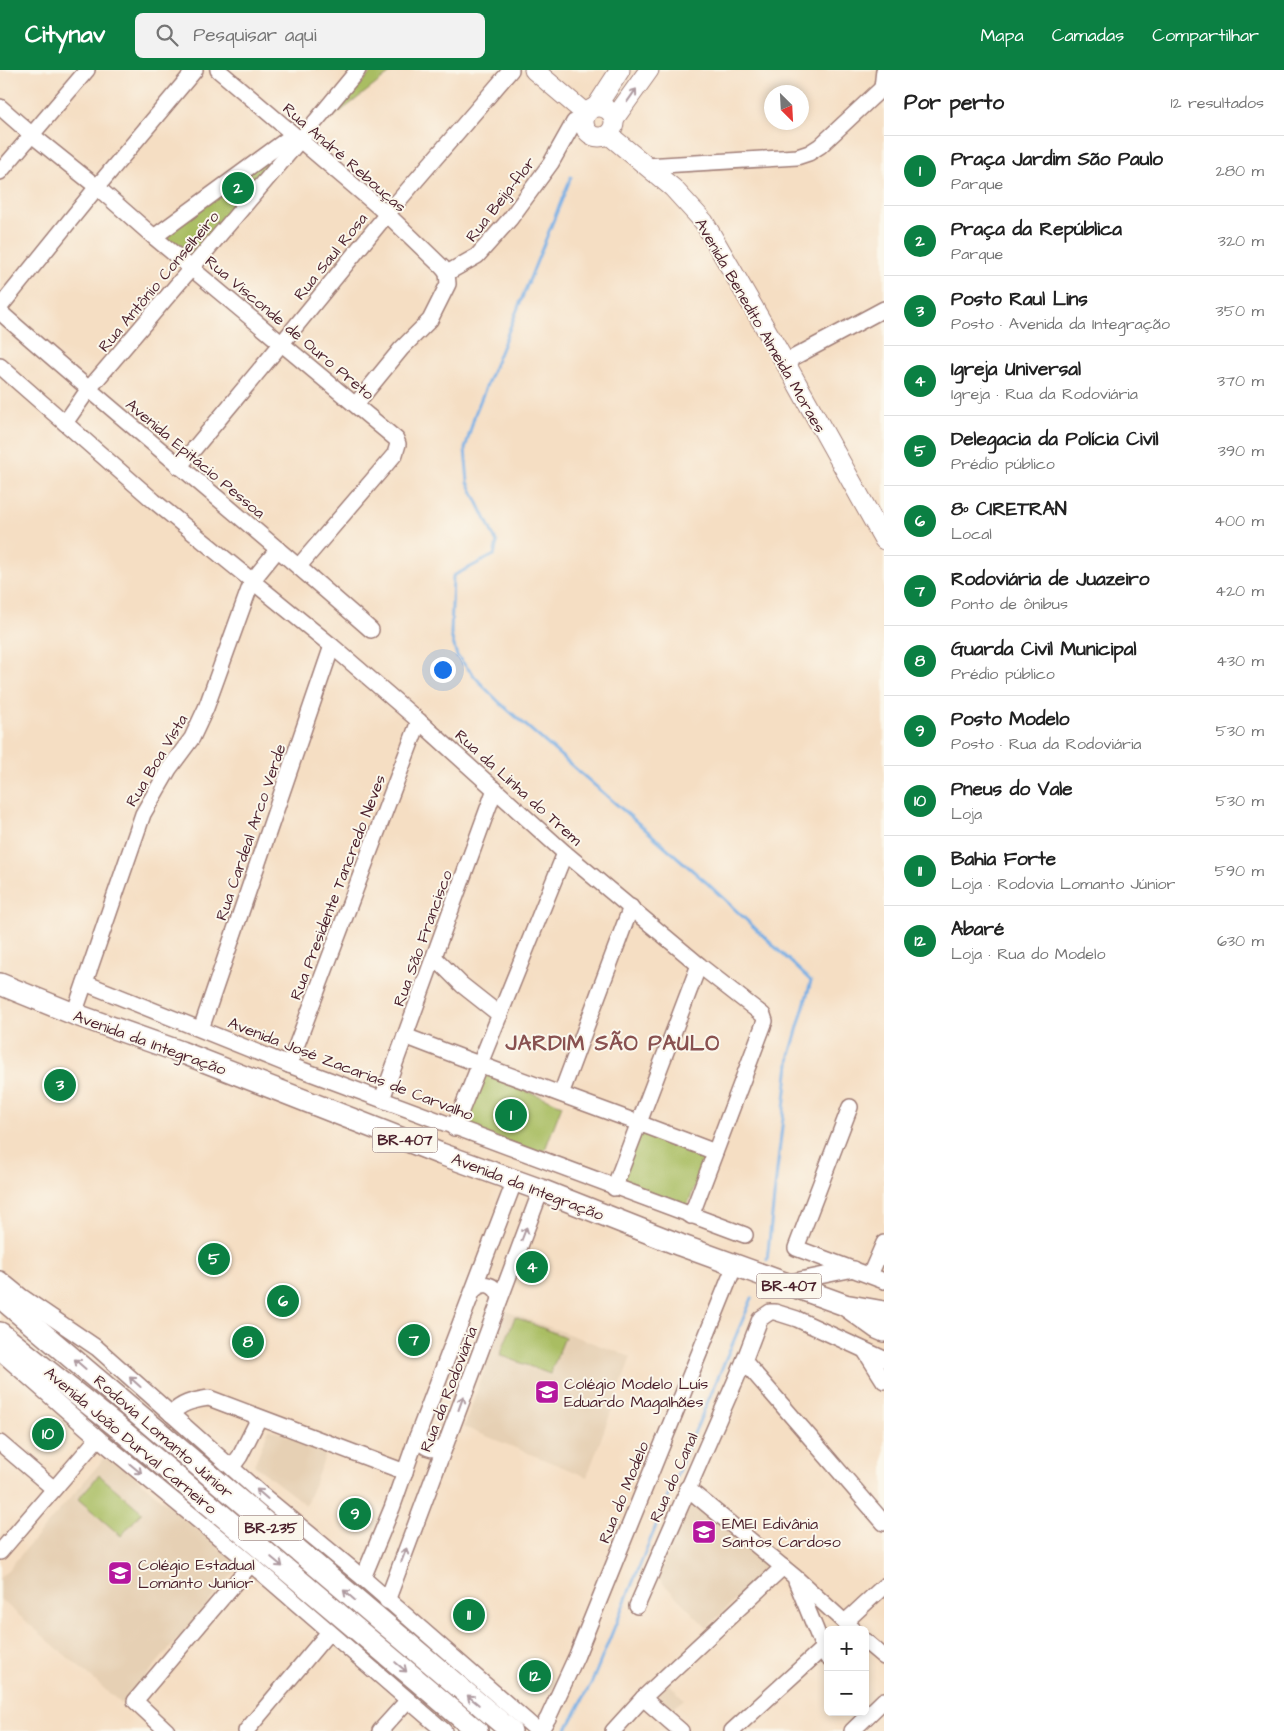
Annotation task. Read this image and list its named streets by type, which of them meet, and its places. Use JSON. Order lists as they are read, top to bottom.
{
  "streets": {
    "highway": [
      "Avenida da Integração",
      "BR-407",
      "Rodovia Lomanto Júnior",
      "BR-235"
    ],
    "main road": ["Avenida Benedito Almeida Moraes"],
    "street": [
      "Rua André Rebouças",
      "Rua Beija-flor",
      "Rua Saul Rosa",
      "Rua Antônio Conselheiro",
      "Rua Visconde de Ouro Preto",
      "Avenida Epitácio Pessoa",
      "Rua Boa Vista",
      "Rua da Linha do Trem",
      "Rua Cardeal Arco Verde",
      "Rua Presidente Tancredo Neves",
      "Rua São Francisco",
      "Avenida José Zacarias de Carvalho",
      "Rua da Rodoviária",
      "Avenida João Durval Carneiro",
      "Rua do Canal",
      "Rua do Modelo"
    ]
  },
  "crossings": [
    ["Rua André Rebouças", "Rua Beija-flor"],
    ["Rua André Rebouças", "Rua Saul Rosa"],
    ["Rua André Rebouças", "Rua Antônio Conselheiro"],
    ["Rua Beija-flor", "Avenida Benedito Almeida Moraes"],
    ["Rua Saul Rosa", "Rua Visconde de Ouro Preto"],
    ["Rua Saul Rosa", "Avenida Epitácio Pessoa"],
    ["Rua Antônio Conselheiro", "Rua Visconde de Ouro Preto"],
    ["Rua Antônio Conselheiro", "Avenida Epitácio Pessoa"],
    ["Rua Antônio Conselheiro", "Rua da Linha do Trem"],
    ["Rua Visconde de Ouro Preto", "Avenida Epitácio Pessoa"],
    ["Avenida Epitácio Pessoa", "Rua Boa Vista"],
    ["Rua Boa Vista", "Rua da Linha do Trem"],
    ["Rua Boa Vista", "Avenida da Integração"],
    ["Rua Boa Vista", "Avenida José Zacarias de Carvalho"],
    ["Rua da Linha do Trem", "Rua Cardeal Arco Verde"],
    ["Rua da Linha do Trem", "Rua Presidente Tancredo Neves"],
    ["Rua da Linha do Trem", "Rua São Francisco"],
    ["Rua Cardeal Arco Verde", "Avenida José Zacarias de Carvalho"],
    ["Rua Presidente Tancredo Neves", "Avenida José Zacarias de Carvalho"],
    ["Rua São Francisco", "Avenida José Zacarias de Carvalho"],
    ["Avenida da Integração", "BR-407"],
    ["Avenida da Integração", "Rua da Rodoviária"],
    ["Avenida da Integração", "Rua do Modelo"]
  ],
  "districts": ["JARDIM SÃO PAULO"],
  "places": {
    "school or university": ["Colégio Modelo Luís Eduardo Magalhães", "EMEI Edivânia Santos Cardoso", "Colégio Estadual Lomanto Junior"]
  },
  "north": "bottom right",
  "page": {
    "header": "Citynav",
    "search": "Pesquisar aqui",
    "nav": ["Mapa", "Camadas", "Compartilhar"],
    "heading": ["Por perto", "12 resultados"],
    "list": [
      {
        "mark": "1",
        "name": "Praça Jardim São Paulo",
        "note": "Parque",
        "value": "280 m"
      },
      {
        "mark": "2",
        "name": "Praça da República",
        "note": "Parque",
        "value": "320 m"
      },
      {
        "mark": "3",
        "name": "Posto Raul Lins",
        "note": "Posto · Avenida da Integração",
        "value": "350 m"
      },
      {
        "mark": "4",
        "name": "Igreja Universal",
        "note": "Igreja · Rua da Rodoviária",
        "value": "370 m"
      },
      {
        "mark": "5",
        "name": "Delegacia da Polícia Civil",
        "note": "Prédio público",
        "value": "390 m"
      },
      {
        "mark": "6",
        "name": "8º CIRETRAN",
        "note": "Local",
        "value": "400 m"
      },
      {
        "mark": "7",
        "name": "Rodoviária de Juazeiro",
        "note": "Ponto de ônibus",
        "value": "420 m"
      },
      {
        "mark": "8",
        "name": "Guarda Civil Municipal",
        "note": "Prédio público",
        "value": "430 m"
      },
      {
        "mark": "9",
        "name": "Posto Modelo",
        "note": "Posto · Rua da Rodoviária",
        "value": "530 m"
      },
      {
        "mark": "10",
        "name": "Pneus do Vale",
        "note": "Loja",
        "value": "530 m"
      },
      {
        "mark": "11",
        "name": "Bahia Forte",
        "note": "Loja · Rodovia Lomanto Júnior",
        "value": "590 m"
      },
      {
        "mark": "12",
        "name": "Abaré",
        "note": "Loja · Rua do Modelo",
        "value": "630 m"
      }
    ],
    "pins": [
      "2",
      "3",
      "1",
      "5",
      "4",
      "6",
      "7",
      "8",
      "10",
      "9",
      "11",
      "12"
    ],
    "map_buttons": ["+", "−"]
  }
}
